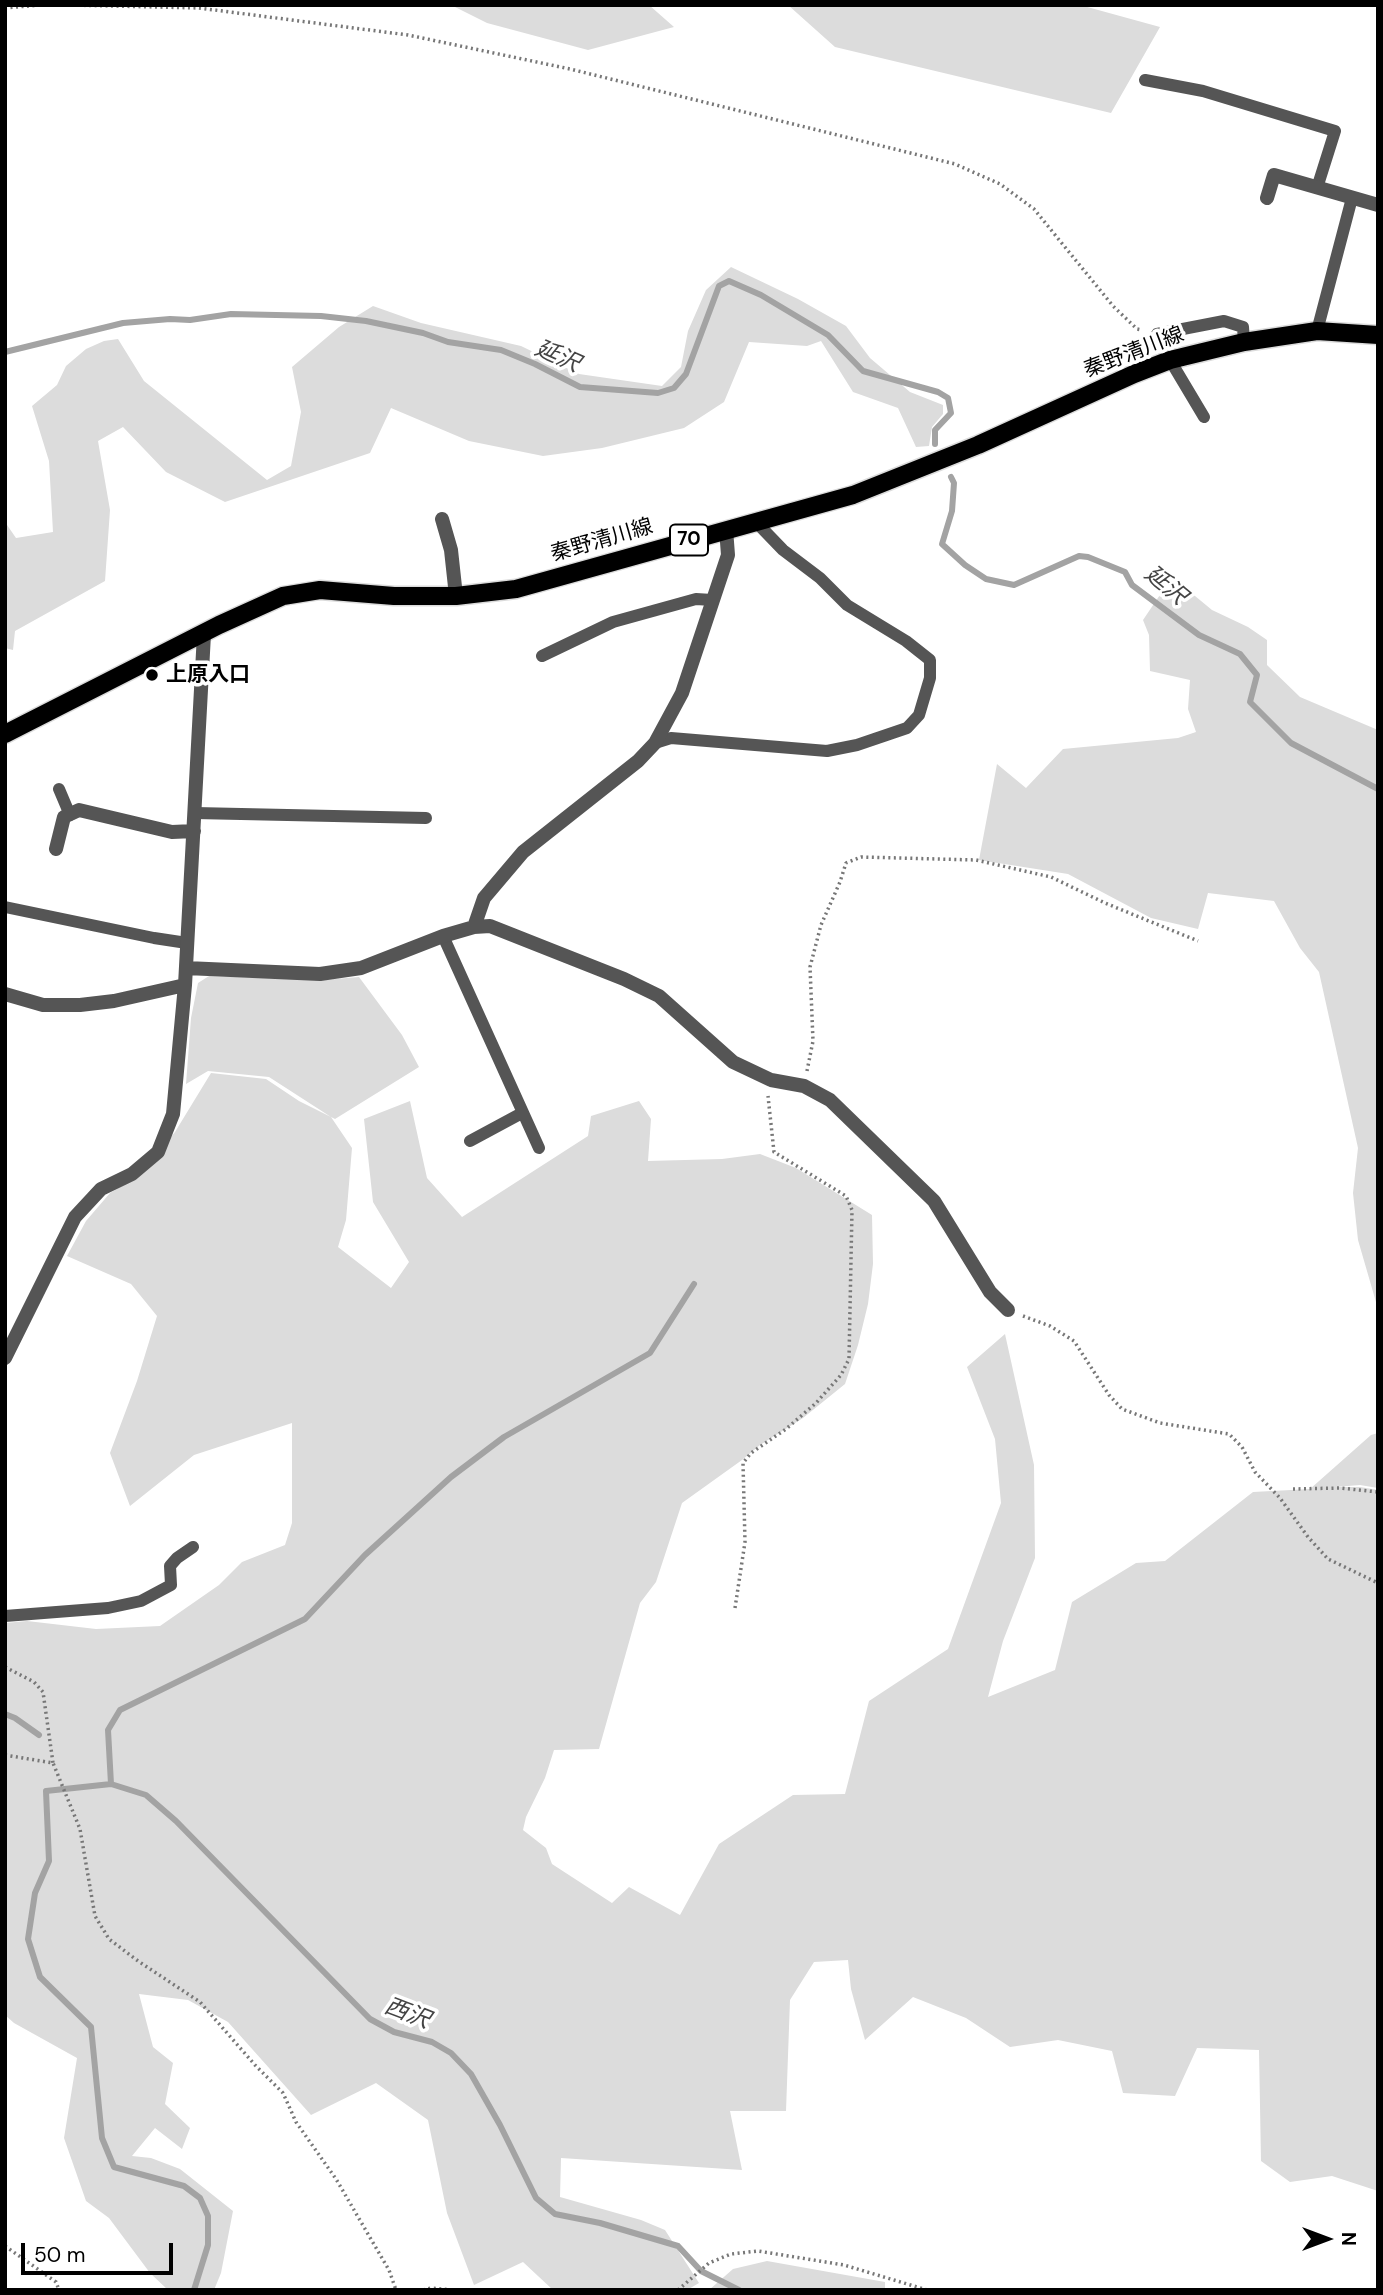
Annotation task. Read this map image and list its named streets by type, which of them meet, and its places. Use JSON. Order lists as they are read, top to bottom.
{
  "streets": {
    "main road": ["秦野清川線", "70"]
  },
  "water": ["延沢", "西沢"],
  "places": ["上原入口"],
  "scale_bar": "50 m",
  "north": "right"
}
